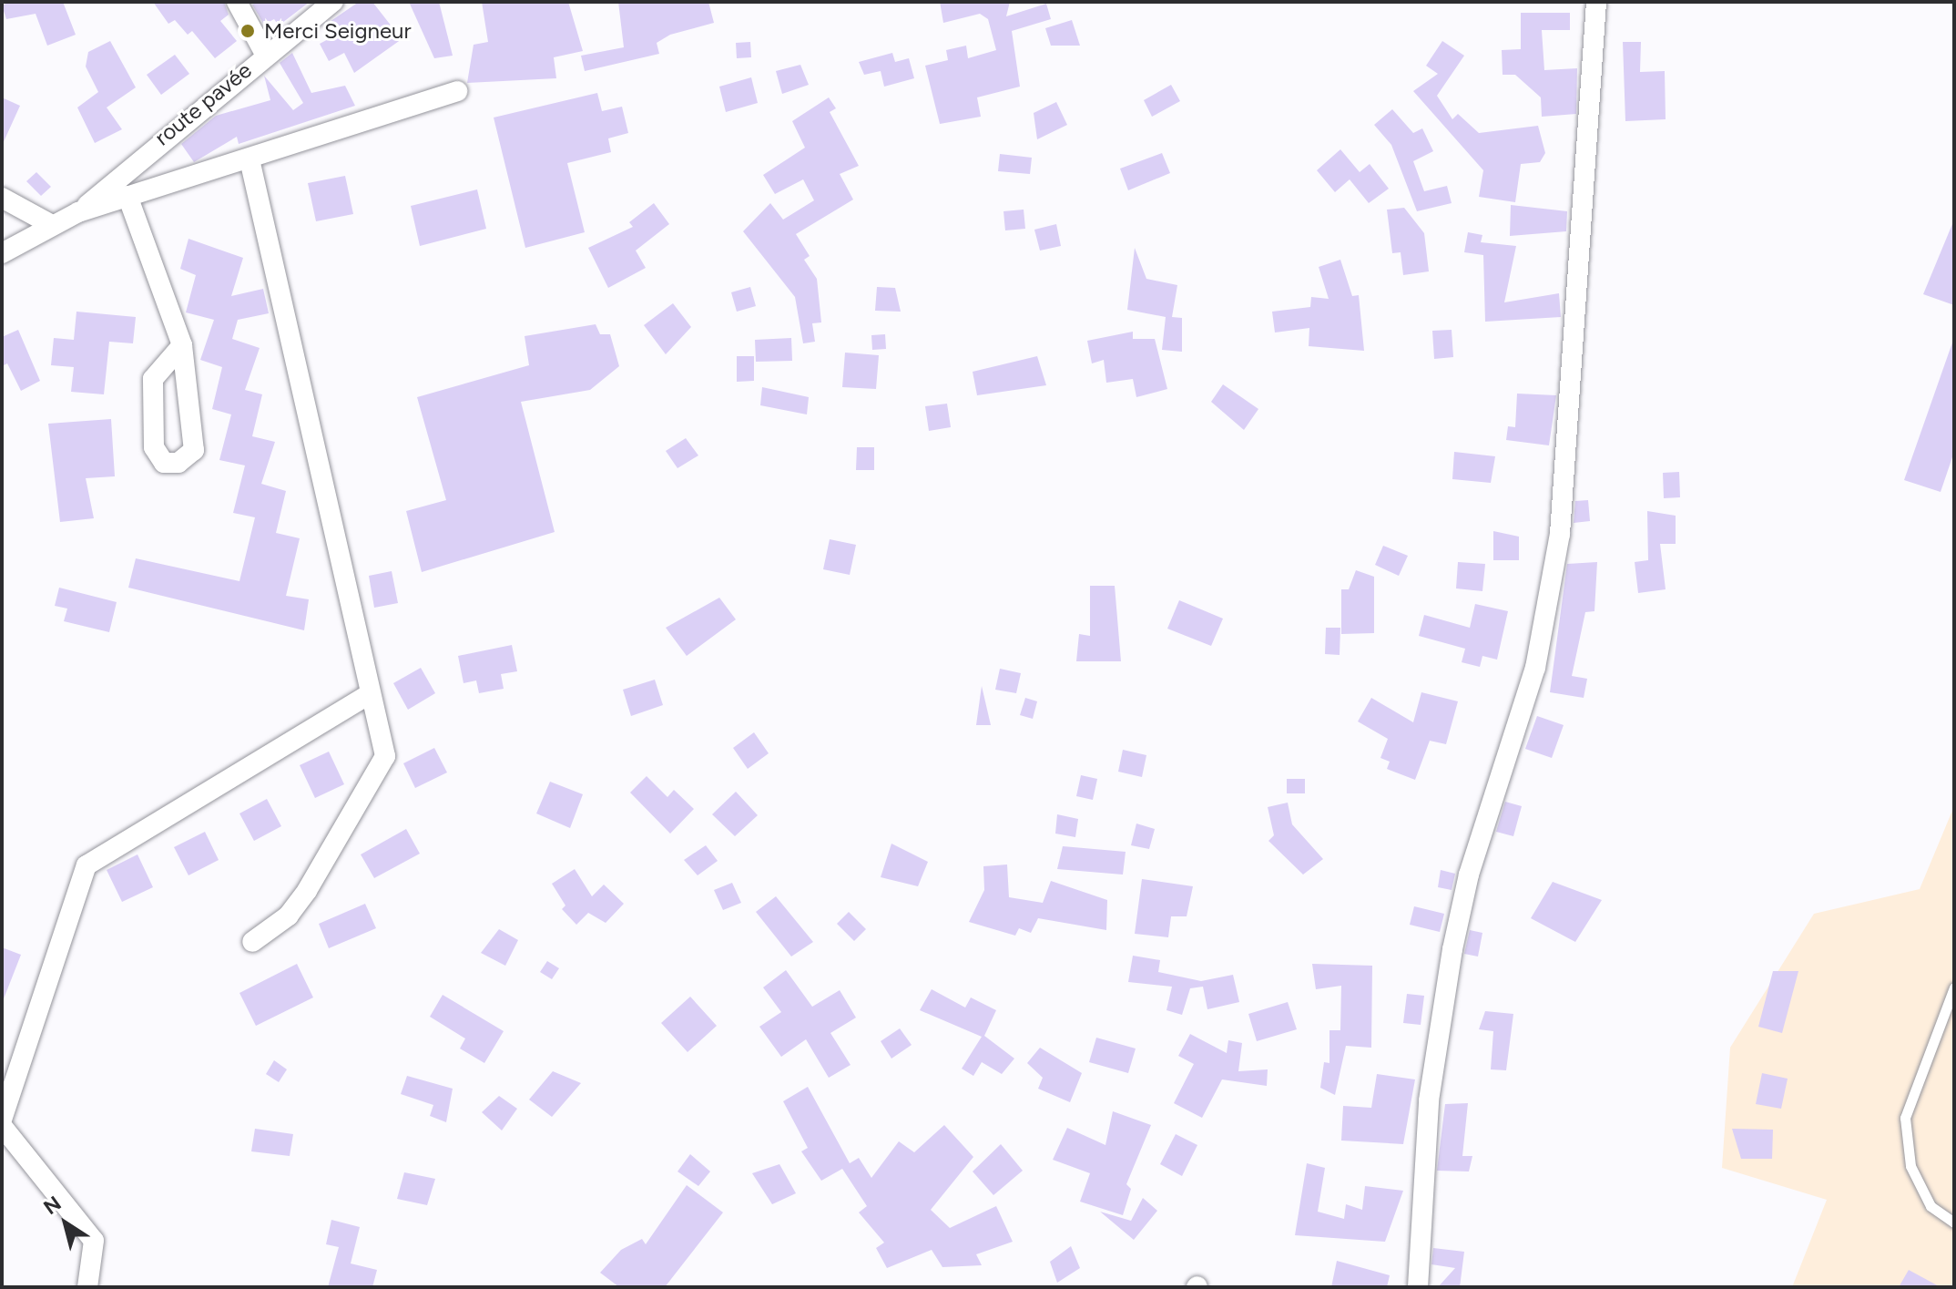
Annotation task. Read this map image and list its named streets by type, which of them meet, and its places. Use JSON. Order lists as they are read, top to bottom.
{
  "streets": {
    "street": ["route pavée"]
  },
  "places": ["Merci Seigneur"],
  "north": "top left"
}
